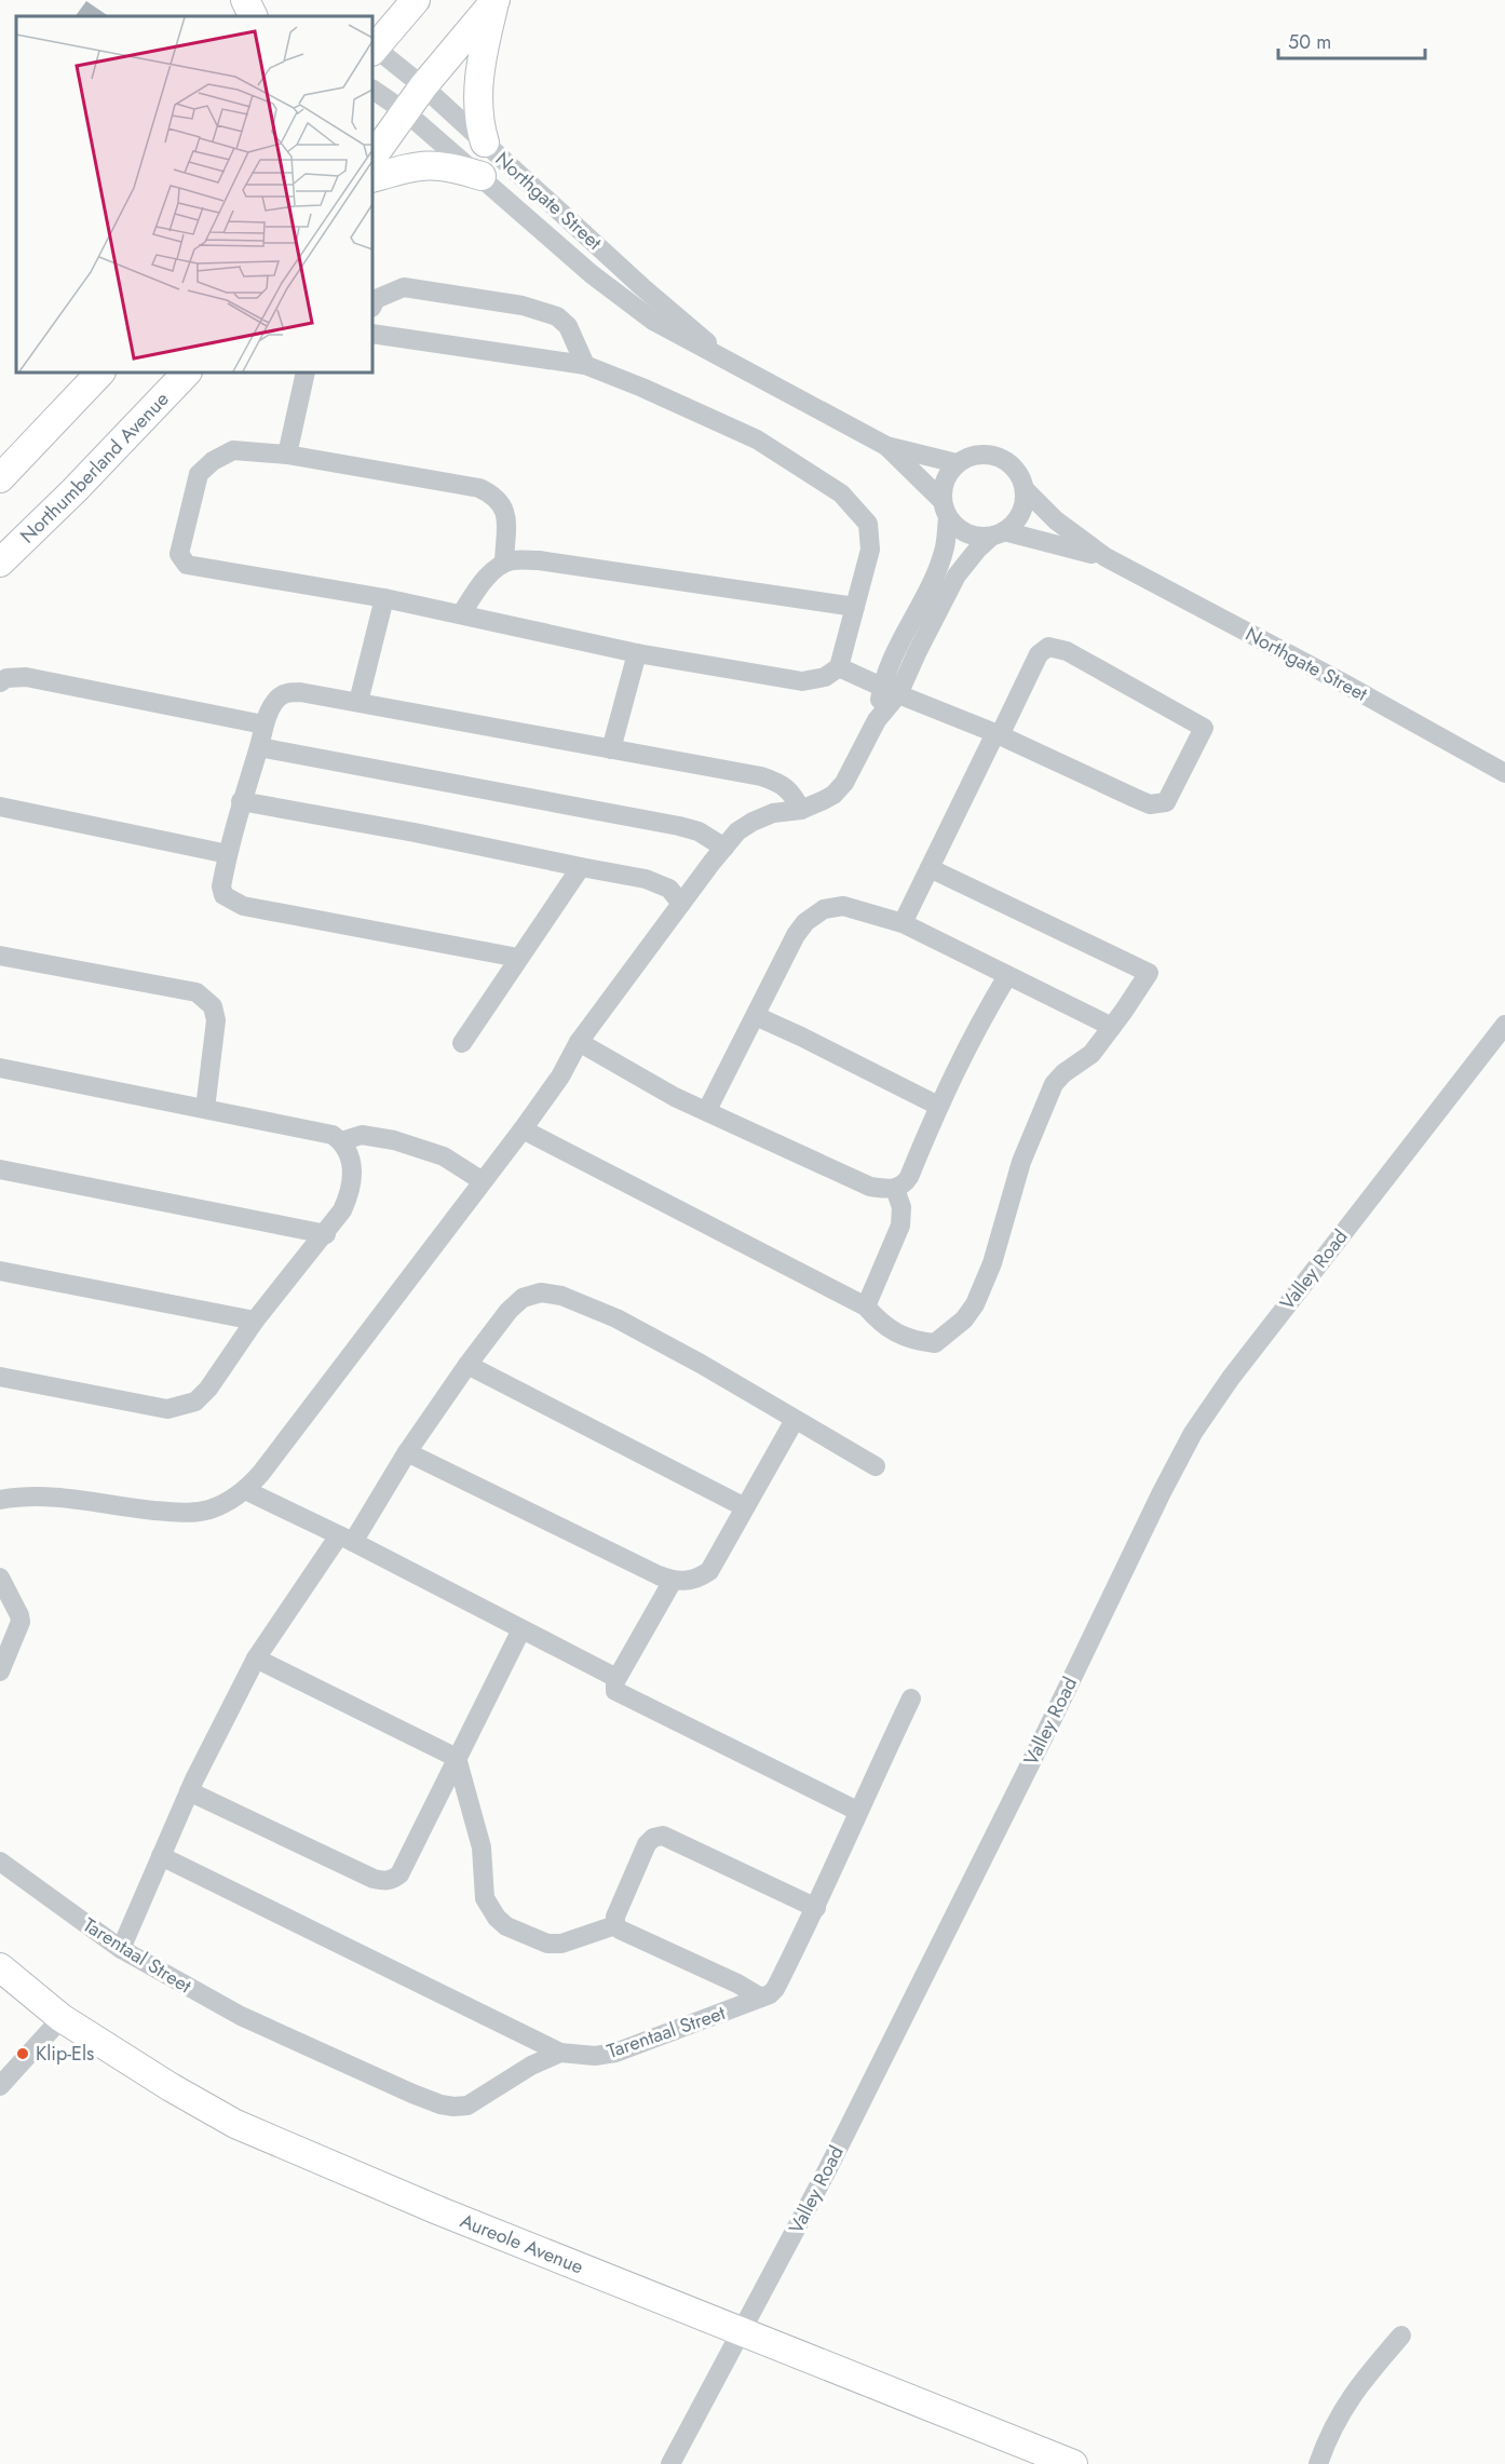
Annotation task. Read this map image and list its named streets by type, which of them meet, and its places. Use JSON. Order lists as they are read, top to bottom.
{
  "streets": {
    "street": [
      "Northgate Street",
      "Northumberland Avenue",
      "Valley Road",
      "Tarentaal Street",
      "Aureole Avenue"
    ]
  },
  "crossings": [
    ["Valley Road", "Aureole Avenue"]
  ],
  "places": ["Klip-Els"],
  "scale_bar": "50 m"
}
